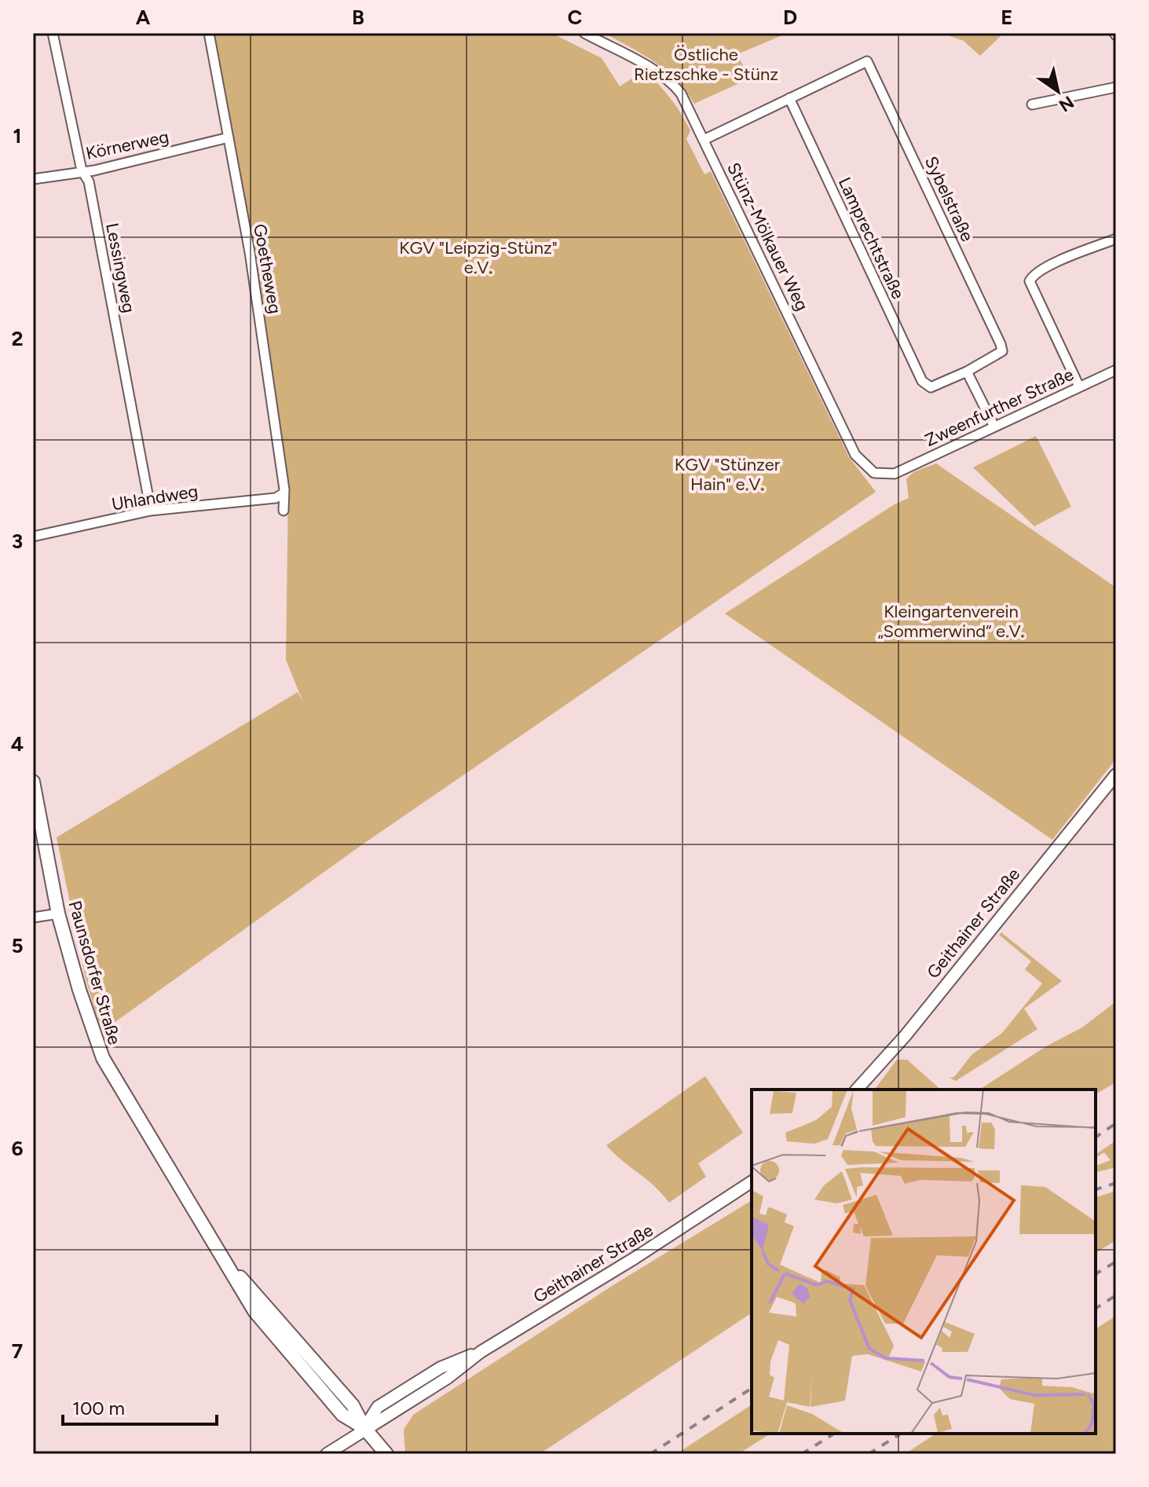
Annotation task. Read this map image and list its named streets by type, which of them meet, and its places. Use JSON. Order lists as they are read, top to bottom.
{
  "streets": {
    "main road": ["Paunsdorfer Straße"],
    "street": [
      "Körnerweg",
      "Sybelstraße",
      "Stünz-Mölkauer Weg",
      "Lamprechtstraße",
      "Lessingweg",
      "Goetheweg",
      "Zweenfurther Straße",
      "Uhlandweg",
      "Geithainer Straße"
    ]
  },
  "crossings": [
    ["Körnerweg", "Lessingweg"],
    ["Körnerweg", "Goetheweg"],
    ["Sybelstraße", "Lamprechtstraße"],
    ["Stünz-Mölkauer Weg", "Zweenfurther Straße"],
    ["Lessingweg", "Uhlandweg"],
    ["Goetheweg", "Uhlandweg"],
    ["Geithainer Straße", "Paunsdorfer Straße"]
  ],
  "parks": [
    "Östliche Rietzschke - Stünz",
    "KGV \"Leipzig-Stünz\" e.V.",
    "KGV \"Stünzer Hain\" e.V.",
    "Kleingartenverein „Sommerwind“ e.V."
  ],
  "scale_bar": "100 m",
  "north": "bottom right",
  "grid": {
    "columns": [
      "A",
      "B",
      "C",
      "D",
      "E"
    ],
    "rows": [
      "1",
      "2",
      "3",
      "4",
      "5",
      "6",
      "7"
    ]
  }
}
